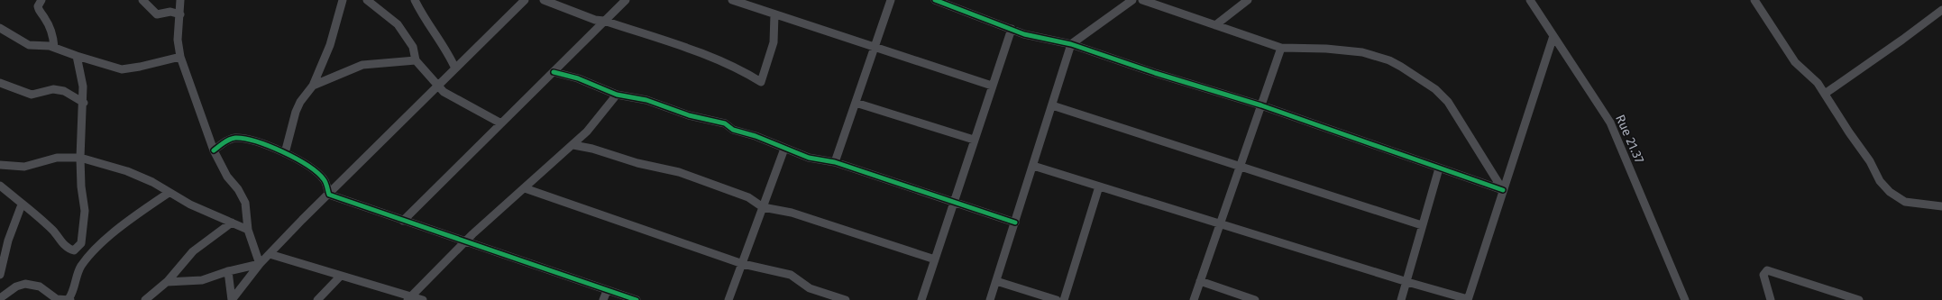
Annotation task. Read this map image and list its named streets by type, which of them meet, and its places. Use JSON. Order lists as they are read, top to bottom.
{
  "streets": {
    "street": ["Rue 21.37"]
  }
}
